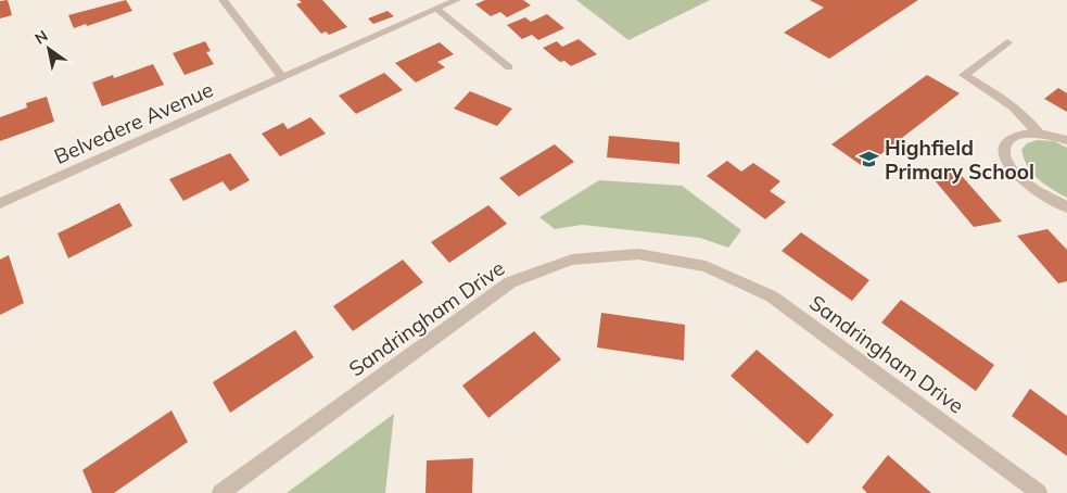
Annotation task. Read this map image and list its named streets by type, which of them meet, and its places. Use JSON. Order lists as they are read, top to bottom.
{
  "streets": {
    "street": ["Belvedere Avenue", "Sandringham Drive"]
  },
  "places": {
    "school or university": ["Highfield Primary School"]
  },
  "north": "top left"
}
